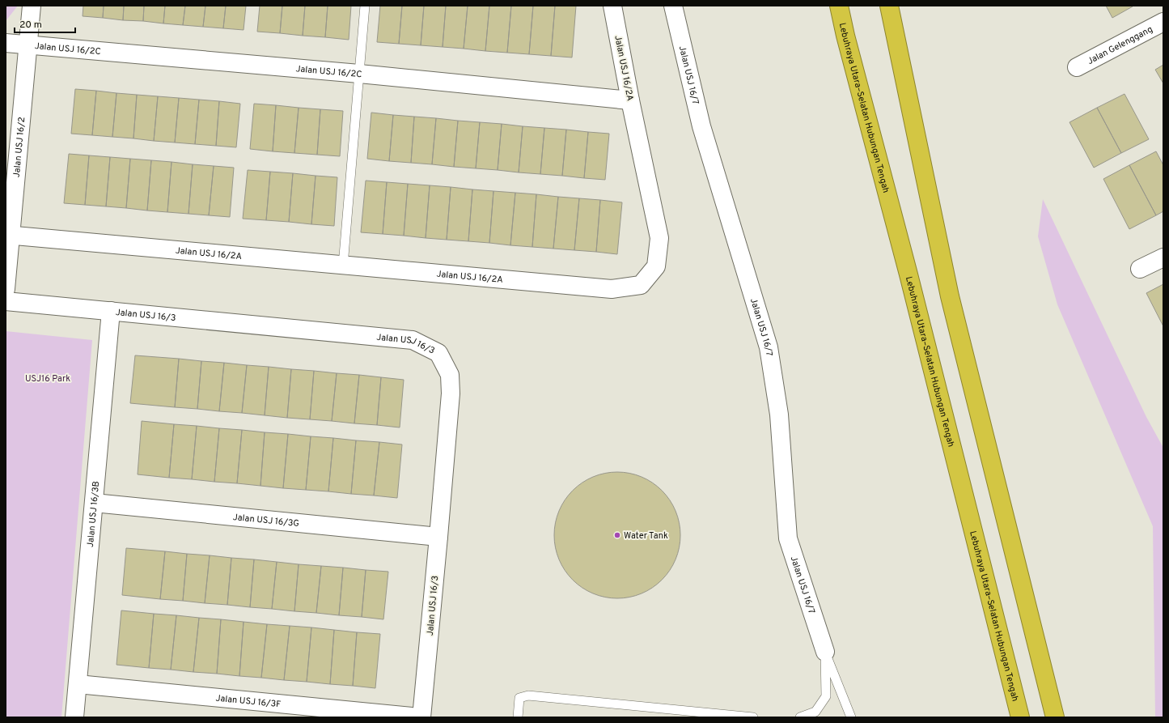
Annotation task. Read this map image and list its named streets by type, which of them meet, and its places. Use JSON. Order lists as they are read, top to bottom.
{
  "streets": {
    "highway": ["Lebuhraya Utara–Selatan Hubungan Tengah"],
    "street": [
      "Jalan Gelenggang",
      "Jalan USJ 16/2C",
      "Jalan USJ 16/2A",
      "Jalan USJ 16/7",
      "Jalan USJ 16/2",
      "Jalan USJ 16/3",
      "Jalan USJ 16/3B",
      "Jalan USJ 16/3G",
      "Jalan USJ 16/3F"
    ]
  },
  "crossings": [
    ["Jalan USJ 16/2C", "Jalan USJ 16/2A"],
    ["Jalan USJ 16/2C", "Jalan USJ 16/2"],
    ["Jalan USJ 16/2A", "Jalan USJ 16/2"],
    ["Jalan USJ 16/3", "Jalan USJ 16/3B"],
    ["Jalan USJ 16/3", "Jalan USJ 16/3G"],
    ["Jalan USJ 16/3", "Jalan USJ 16/3F"],
    ["Jalan USJ 16/3B", "Jalan USJ 16/3G"],
    ["Jalan USJ 16/3B", "Jalan USJ 16/3F"]
  ],
  "parks": ["USJ16 Park"],
  "places": ["Water Tank"],
  "scale_bar": "20 m"
}
